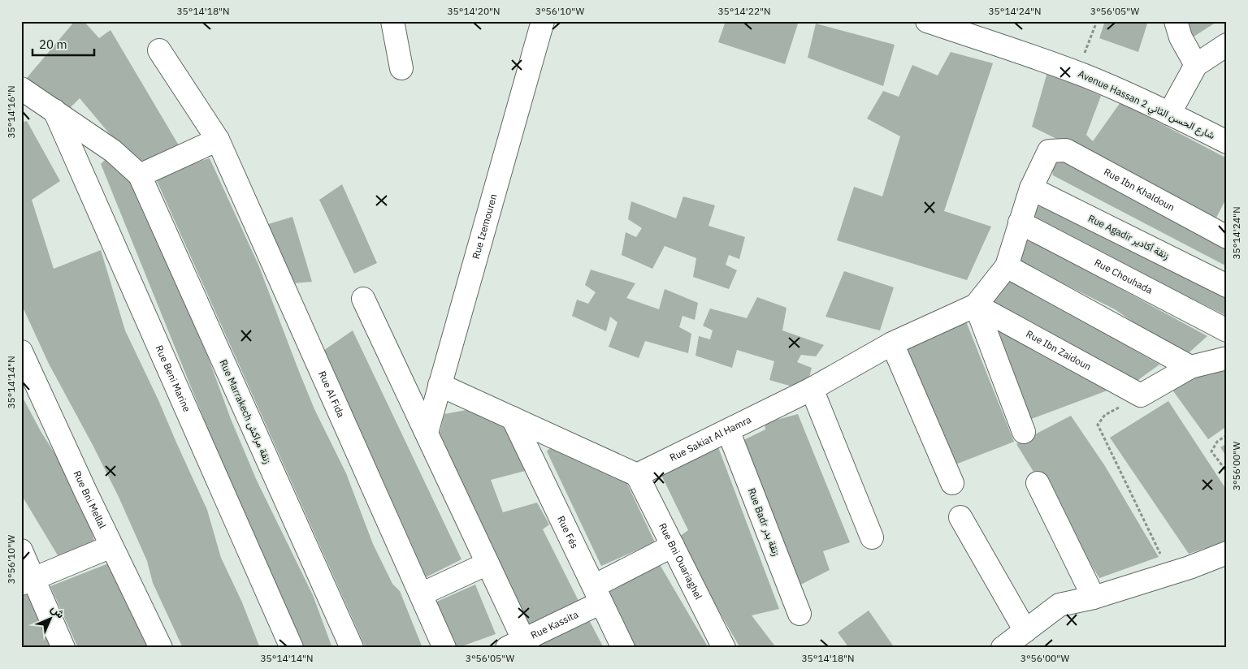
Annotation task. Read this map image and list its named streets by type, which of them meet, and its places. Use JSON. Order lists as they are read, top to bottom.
{
  "streets": {
    "street": [
      "Avenue Hassan 2 شارع الحسن الثاني",
      "Rue Ibn Khaldoun",
      "Rue Izemouren",
      "Rue Agadir زنقة أكادير",
      "Rue Chouhada",
      "Rue Ibn Zaidoun",
      "Rue Beni Marine",
      "Rue Al Fida",
      "Rue Marrakech زنقة مراكش",
      "Rue Sakiat Al Hamra",
      "Rue Bni Mellal",
      "Rue Badr زنقة بدر",
      "Rue Fés",
      "Rue Bni Ouariaghel",
      "Rue Kassita"
    ]
  },
  "crossings": [
    ["Rue Ibn Khaldoun", "Rue Agadir زنقة أكادير"],
    ["Rue Ibn Zaidoun", "Rue Sakiat Al Hamra"],
    ["Rue Sakiat Al Hamra", "Rue Badr زنقة بدر"],
    ["Rue Sakiat Al Hamra", "Rue Bni Ouariaghel"],
    ["Rue Fés", "Rue Kassita"],
    ["Rue Bni Ouariaghel", "Rue Kassita"]
  ],
  "scale_bar": "20 m",
  "north": "top right",
  "coordinates": [
    "35°14'18\"N",
    "35°14'20\"N",
    "3°56'10\"W",
    "35°14'22\"N",
    "35°14'24\"N",
    "3°56'05\"W",
    "35°14'16\"N",
    "35°14'14\"N",
    "3°56'00\"W"
  ]
}
